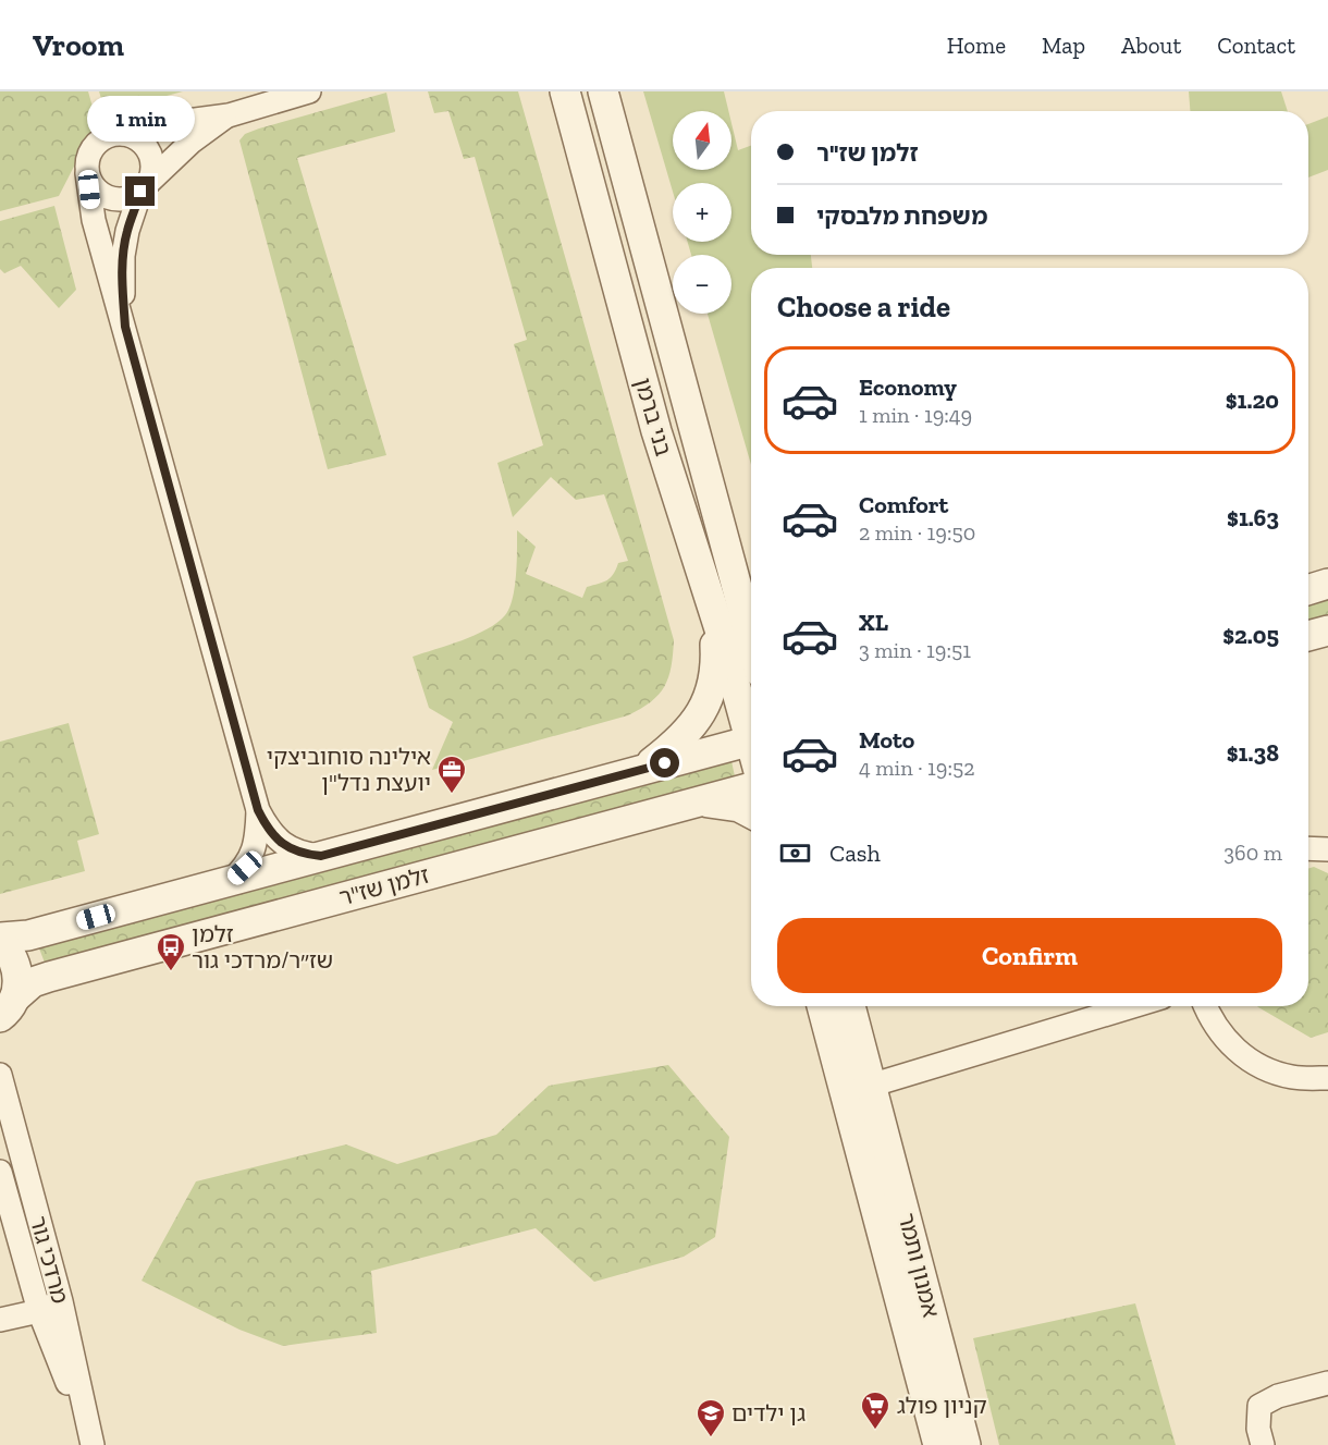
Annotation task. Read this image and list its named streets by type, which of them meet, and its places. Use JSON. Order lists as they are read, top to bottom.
{
  "streets": {
    "street": [
      "בני ברמן",
      "זלמן שז\"ר",
      "מרדכי גור",
      "אמנון ותמר"
    ]
  },
  "places": {
    "office": ["אילינה סוחוביצקי יועצת נדל\"ן"],
    "bus stop": ["זלמן שז״ר/מרדכי גור"],
    "supermarket": ["קניון פולג"],
    "school or university": ["גן ילדים"]
  },
  "north": "top",
  "page": {
    "header": "Vroom",
    "nav": [
      "Home",
      "Map",
      "About",
      "Contact"
    ],
    "bubble": "1 min",
    "map_buttons": ["+", "−"],
    "banner": ["זלמן שז\"ר", "משפחת מלבסקי"],
    "heading": "Choose a ride",
    "list": [
      {
        "name": "Economy",
        "note": "1 min · 19:49",
        "value": "$1.20"
      },
      {
        "name": "Comfort",
        "note": "2 min · 19:50",
        "value": "$1.63"
      },
      {
        "name": "XL",
        "note": "3 min · 19:51",
        "value": "$2.05"
      },
      {
        "name": "Moto",
        "note": "4 min · 19:52",
        "value": "$1.38"
      }
    ],
    "pay": ["Cash", "360 m"],
    "buttons": "Confirm"
  }
}
